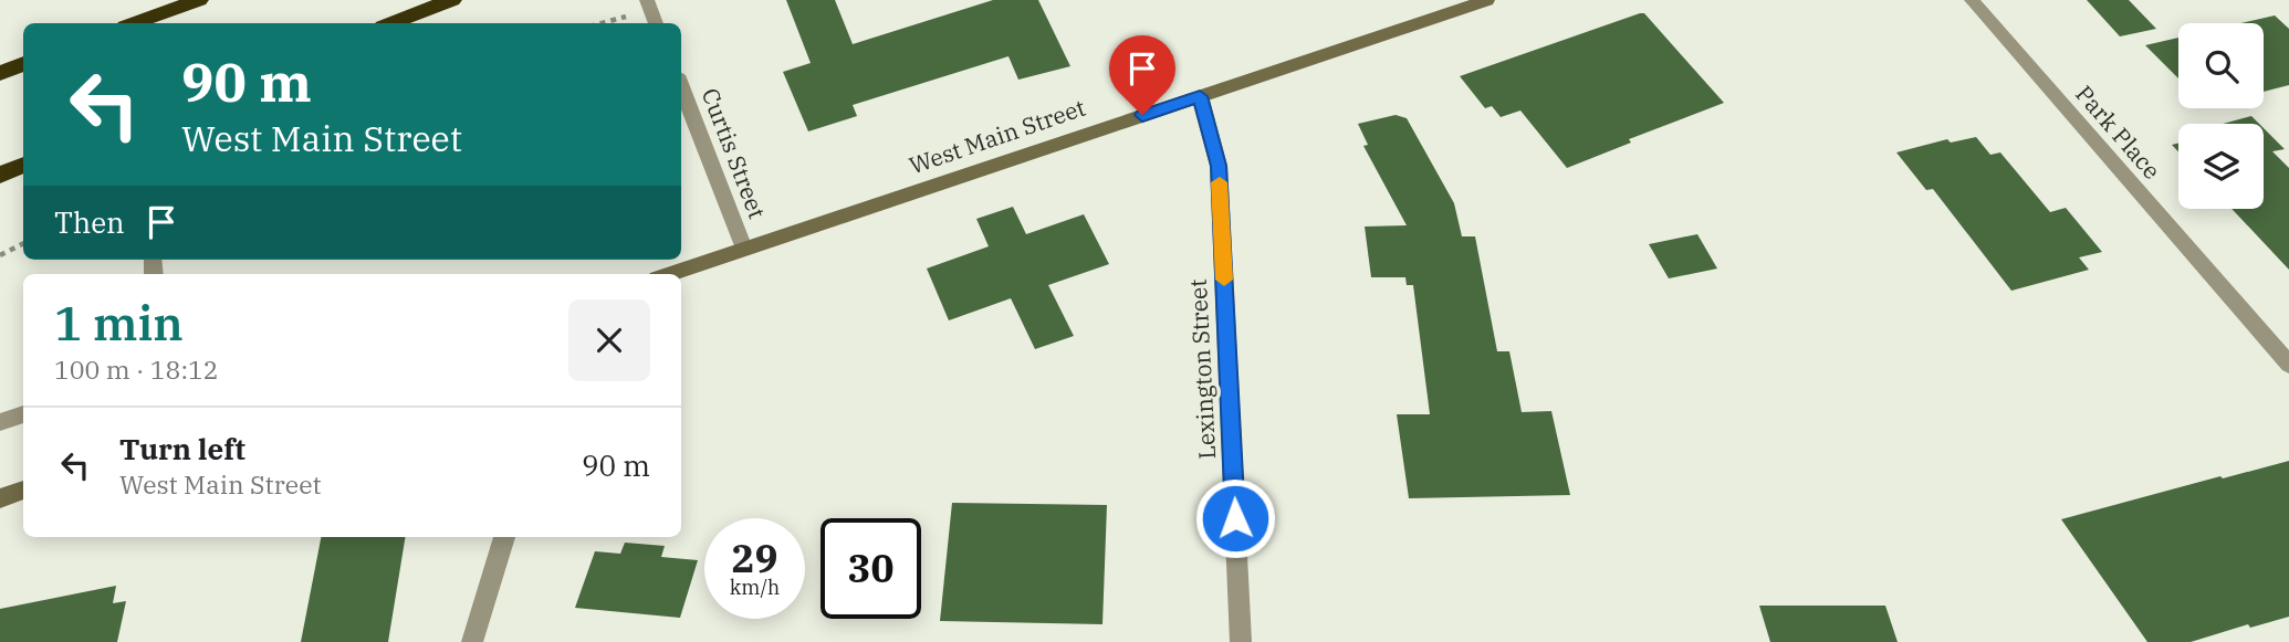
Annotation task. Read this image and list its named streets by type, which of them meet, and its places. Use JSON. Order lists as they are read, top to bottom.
{
  "streets": {
    "main road": ["West Main Street"],
    "street": ["Park Place", "Curtis Street", "Lexington Street"]
  },
  "crossings": [
    ["West Main Street", "Curtis Street"],
    ["West Main Street", "Lexington Street"]
  ],
  "page": {
    "turn": ["90 m", "West Main Street"],
    "then": "Then",
    "heading": ["1 min", "100 m · 18:12"],
    "list": [
      {
        "name": "Turn left",
        "note": "West Main Street",
        "value": "90 m"
      }
    ],
    "speed": "29 km/h",
    "limit": "30"
  }
}
